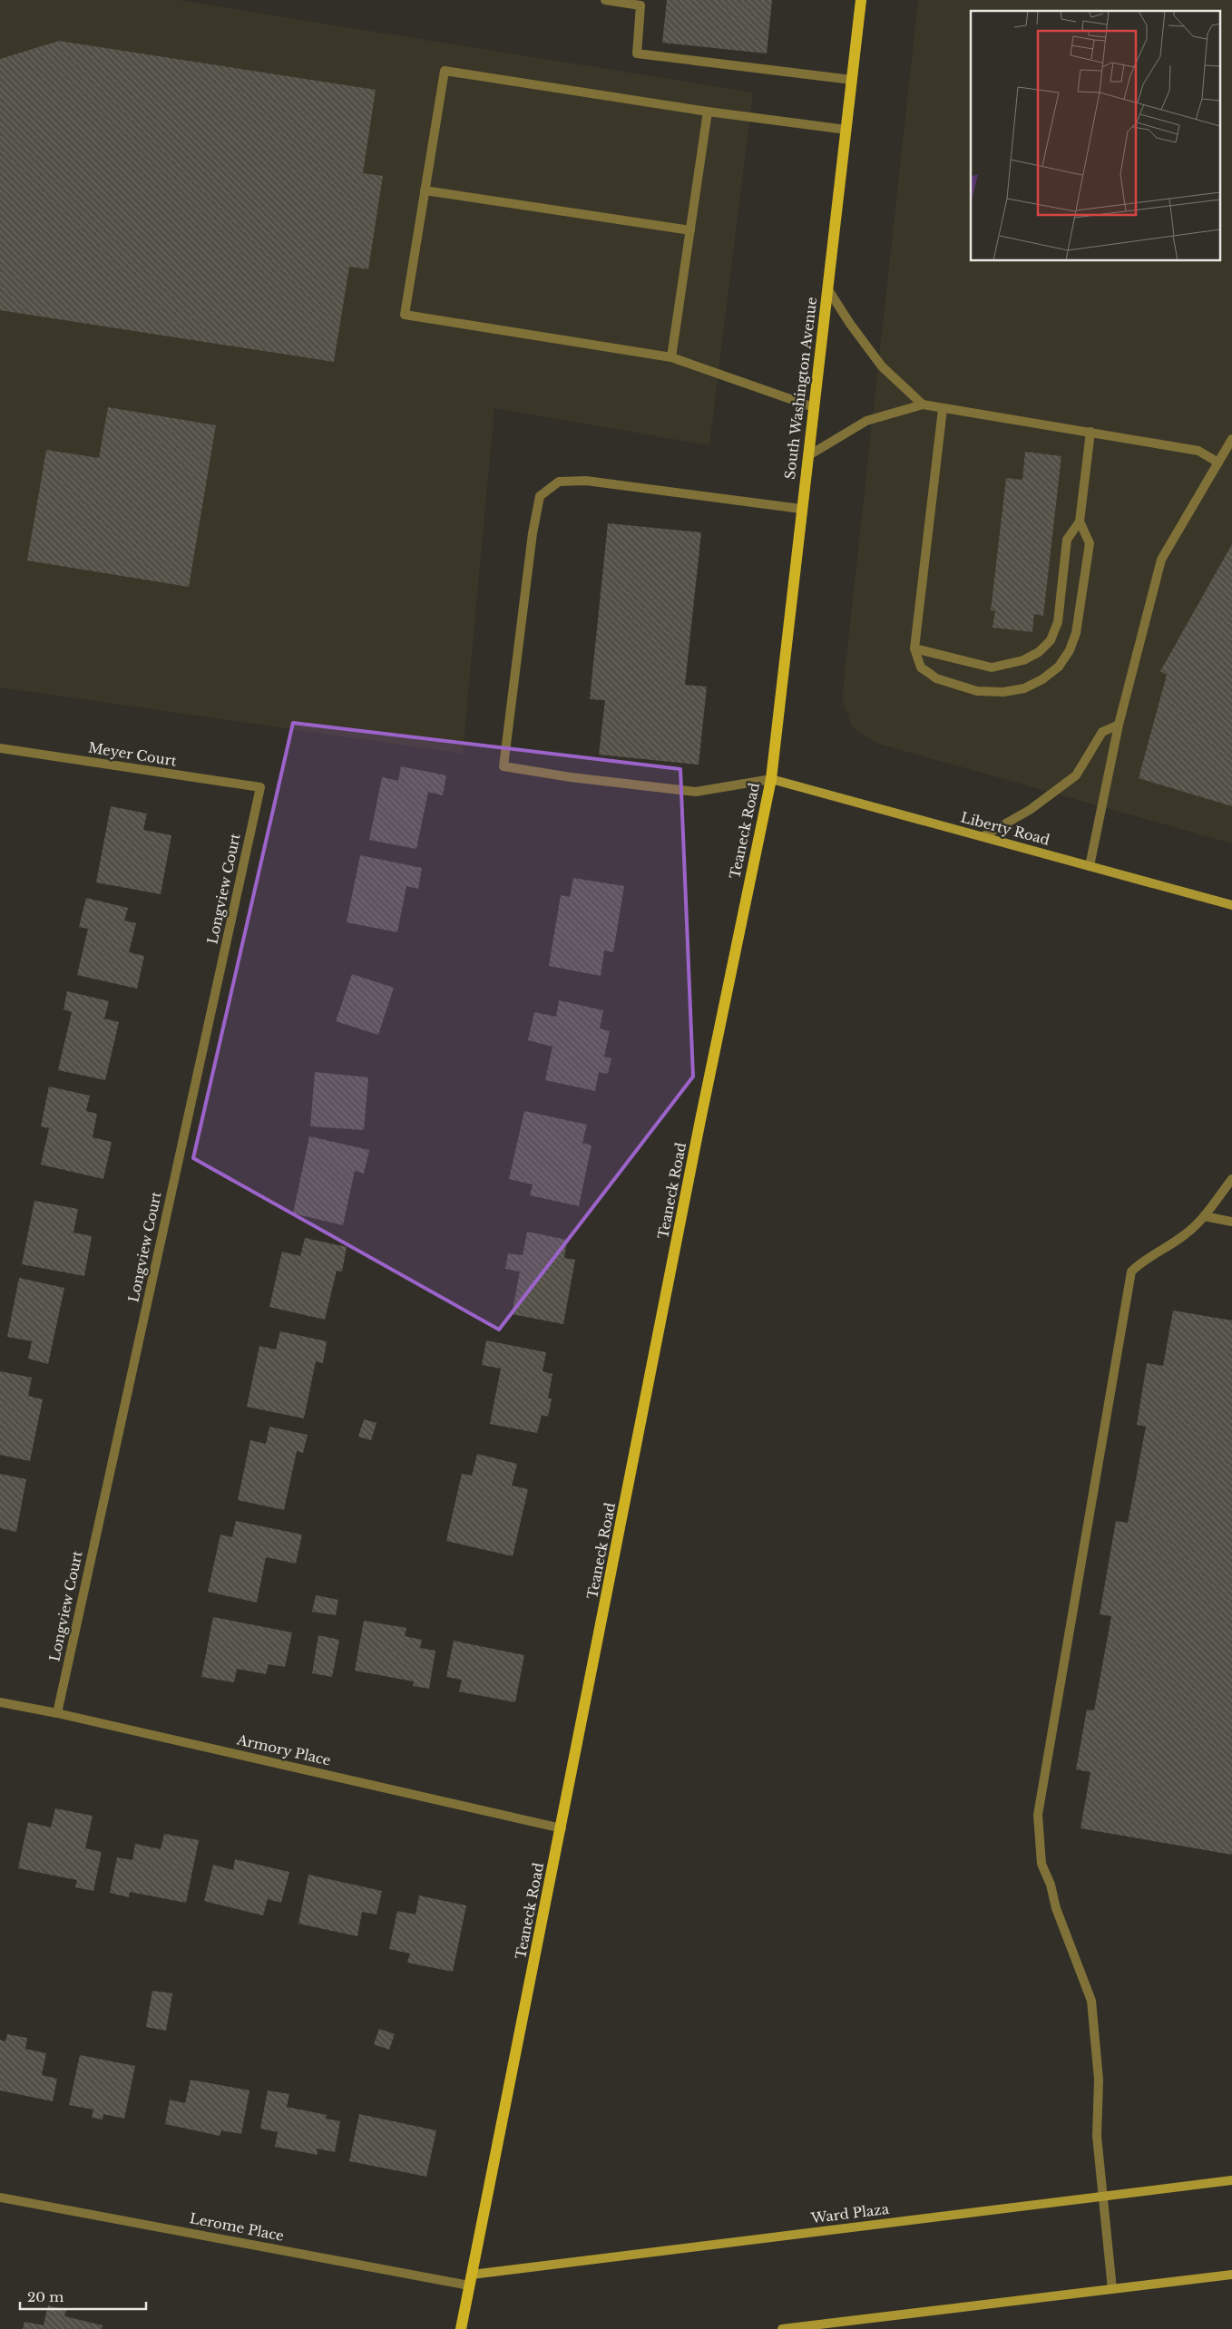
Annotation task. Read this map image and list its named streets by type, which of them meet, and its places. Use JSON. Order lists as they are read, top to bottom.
{
  "streets": {
    "main road": ["South Washington Avenue", "Teaneck Road"],
    "street": [
      "Meyer Court",
      "Liberty Road",
      "Longview Court",
      "Armory Place",
      "Ward Plaza",
      "Lerome Place"
    ]
  },
  "crossings": [
    ["South Washington Avenue", "Liberty Road"],
    ["South Washington Avenue", "Teaneck Road"],
    ["Meyer Court", "Longview Court"],
    ["Liberty Road", "Teaneck Road"],
    ["Teaneck Road", "Armory Place"],
    ["Teaneck Road", "Ward Plaza"],
    ["Teaneck Road", "Lerome Place"],
    ["Longview Court", "Armory Place"],
    ["Ward Plaza", "Lerome Place"]
  ],
  "scale_bar": "20 m"
}
